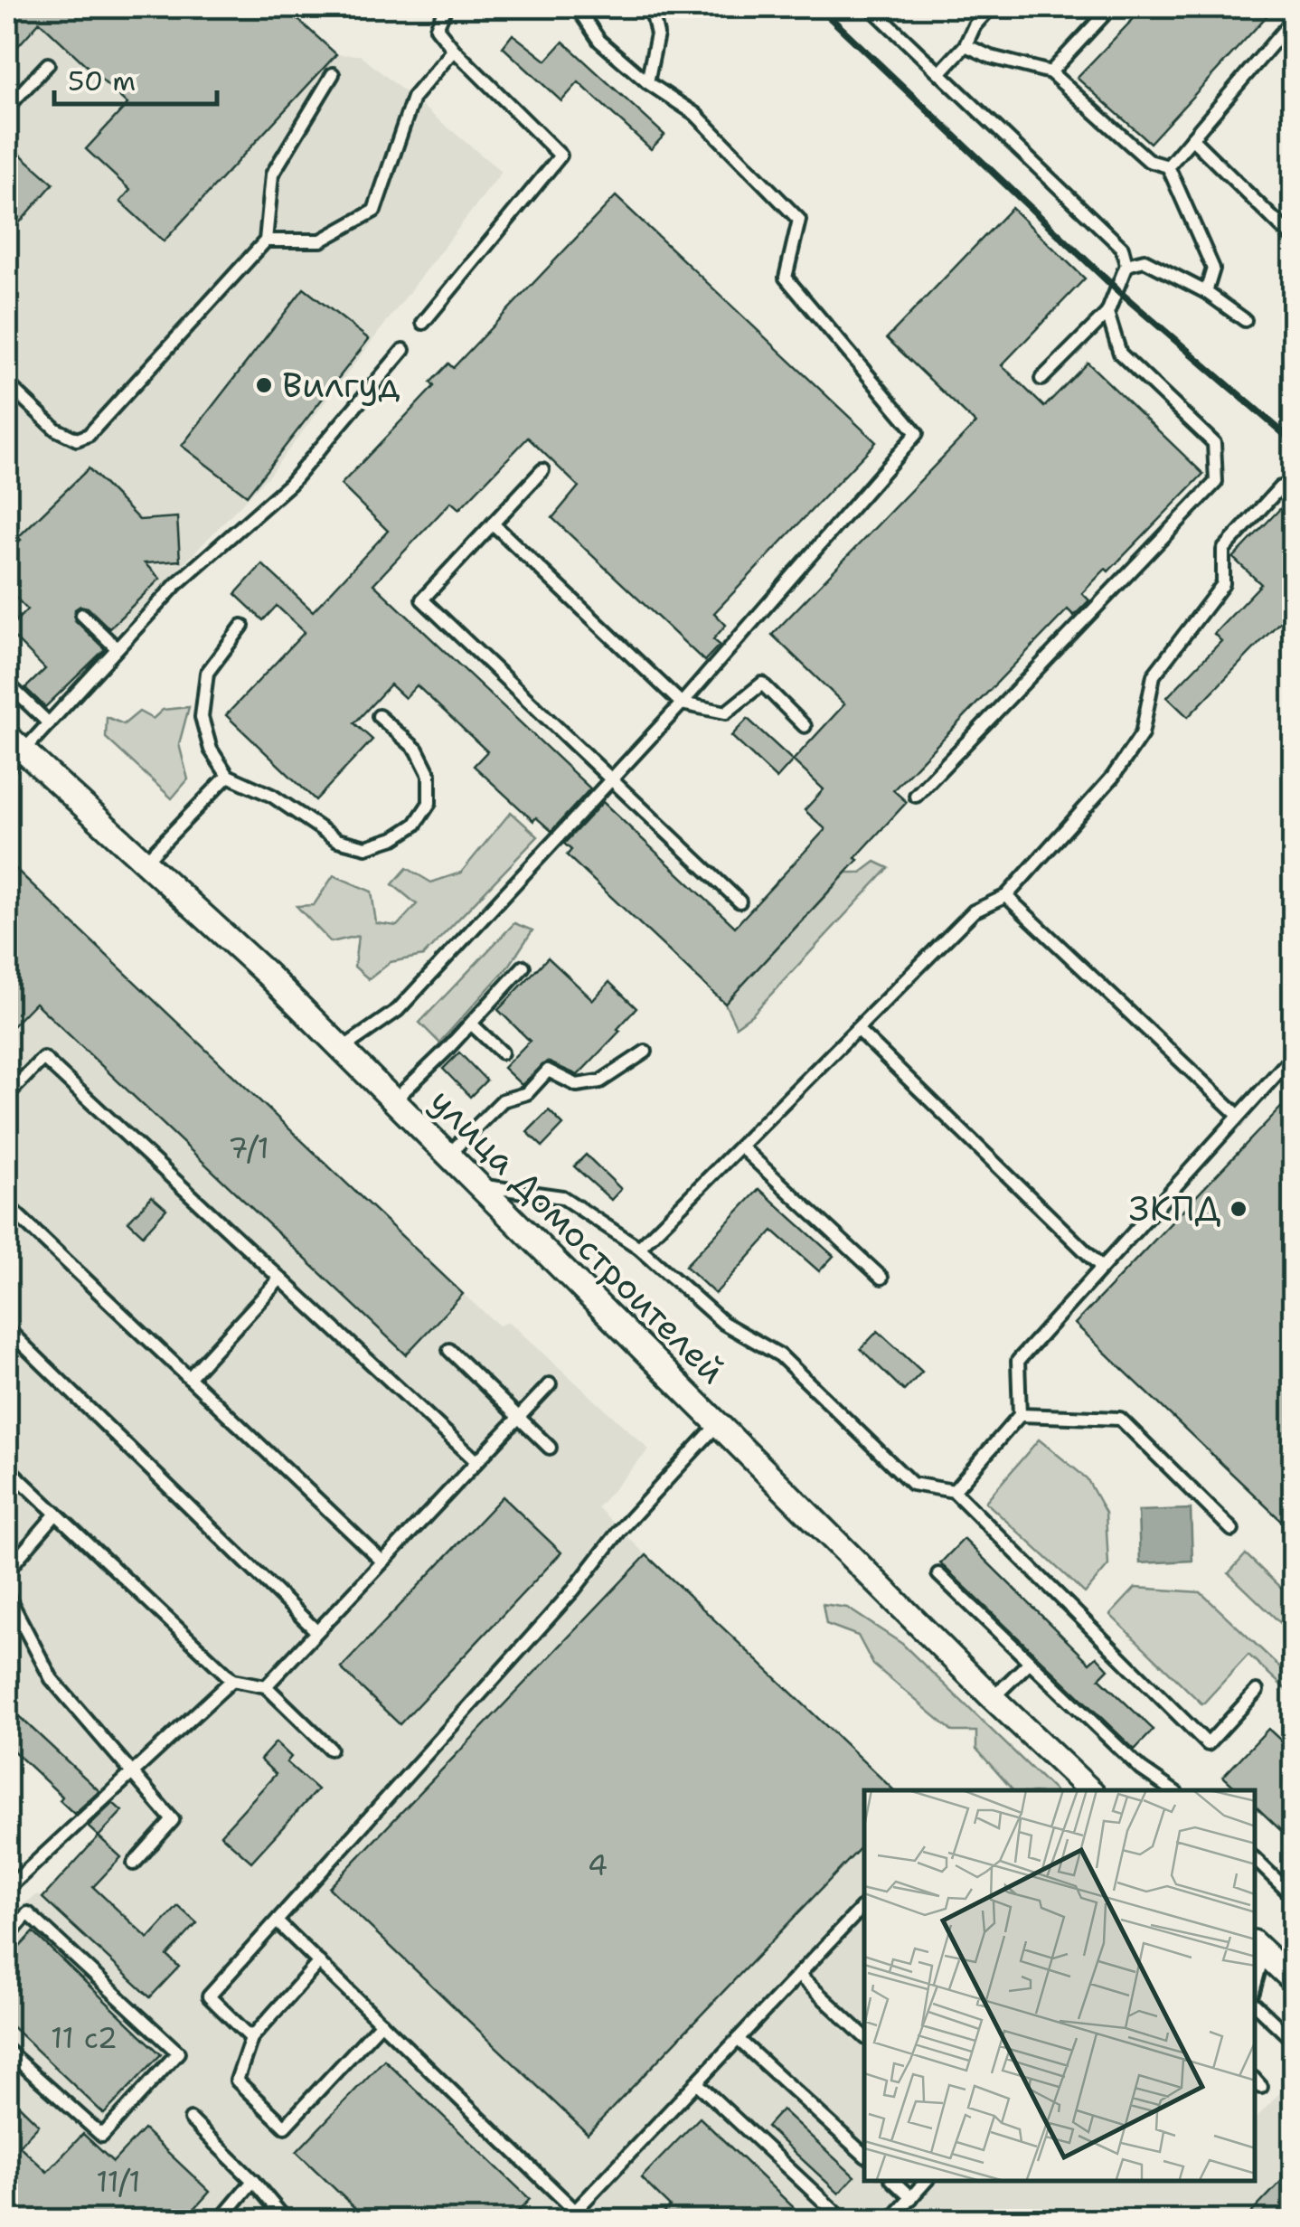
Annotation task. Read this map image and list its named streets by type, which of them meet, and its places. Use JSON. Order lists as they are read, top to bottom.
{
  "streets": {
    "street": ["улица Домостроителей"]
  },
  "places": ["Вилгуд", "ЗКПД"],
  "house_numbers": [
    "7/1",
    "4",
    "11 с2",
    "11/1"
  ],
  "scale_bar": "50 m"
}
